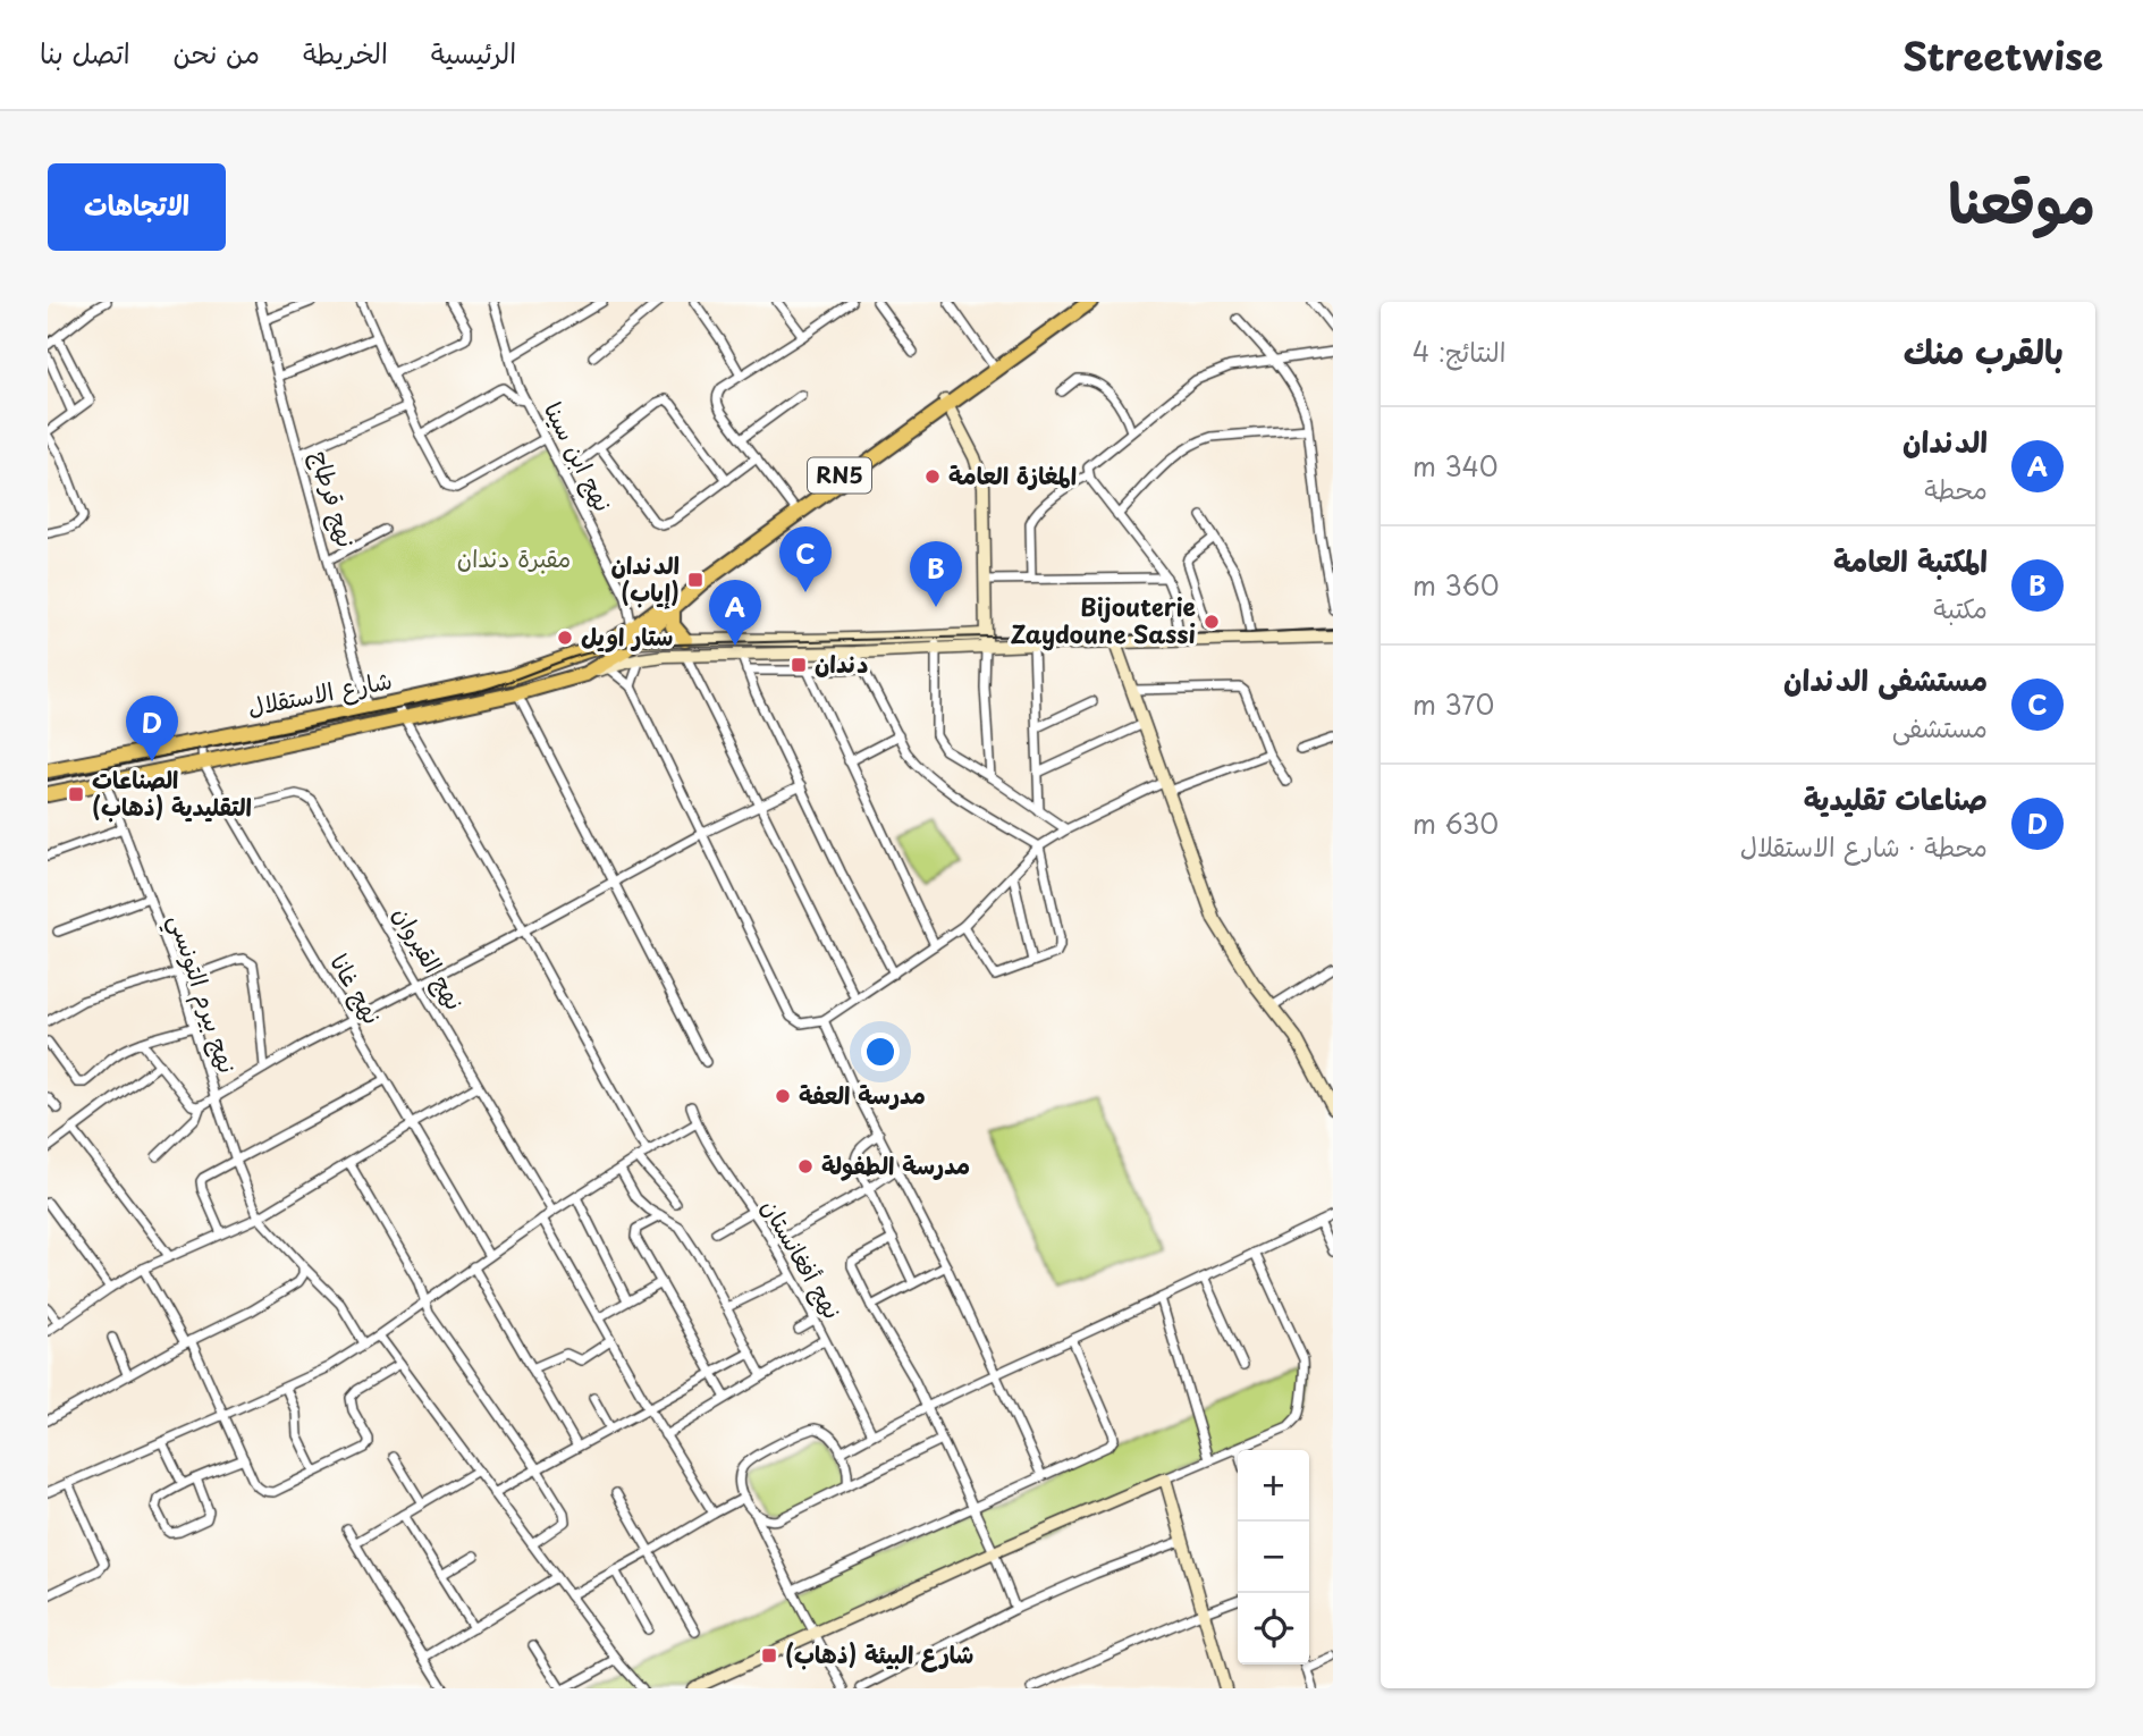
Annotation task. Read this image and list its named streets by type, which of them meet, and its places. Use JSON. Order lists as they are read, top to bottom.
{
  "streets": {
    "highway": ["RN5", "شارع الاستقلال"],
    "street": [
      "نهج ابن سينا",
      "نهج قرطاج",
      "نهج القيروان",
      "نهج غانا",
      "نهج بيرم التونسي",
      "نهج أفغانستان"
    ]
  },
  "crossings": [
    ["نهج ابن سينا", "RN5"],
    ["نهج ابن سينا", "شارع الاستقلال"],
    ["RN5", "شارع الاستقلال"],
    ["نهج قرطاج", "شارع الاستقلال"],
    ["شارع الاستقلال", "نهج غانا"],
    ["شارع الاستقلال", "نهج بيرم التونسي"],
    ["نهج القيروان", "نهج غانا"]
  ],
  "parks": ["مقبرة دندان"],
  "places": {
    "other": [
      "المغازة العامة",
      "Bijouterie Zaydoune Sassi",
      "ستار اويل",
      "مدرسة العفة",
      "مدرسة الطفولة"
    ],
    "transit": [
      "الدندان (إياب)",
      "دندان",
      "الصناعات التقليدية (ذهاب)",
      "شارع البيئة (ذهاب)"
    ]
  },
  "page": {
    "header": "Streetwise",
    "nav": [
      "الرئيسية",
      "الخريطة",
      "من نحن",
      "اتصل بنا"
    ],
    "title": "موقعنا",
    "buttons": "الاتجاهات",
    "heading": ["بالقرب منك", "النتائج: 4"],
    "list": [
      {
        "mark": "A",
        "name": "الدندان",
        "note": "محطة",
        "value": "340 m"
      },
      {
        "mark": "B",
        "name": "المكتبة العامة",
        "note": "مكتبة",
        "value": "360 m"
      },
      {
        "mark": "C",
        "name": "مستشفى الدندان",
        "note": "مستشفى",
        "value": "370 m"
      },
      {
        "mark": "D",
        "name": "صناعات تقليدية",
        "note": "محطة · شارع الاستقلال",
        "value": "630 m"
      }
    ],
    "pins": [
      "C",
      "B",
      "A",
      "D"
    ],
    "map_buttons": ["+", "−"]
  }
}
